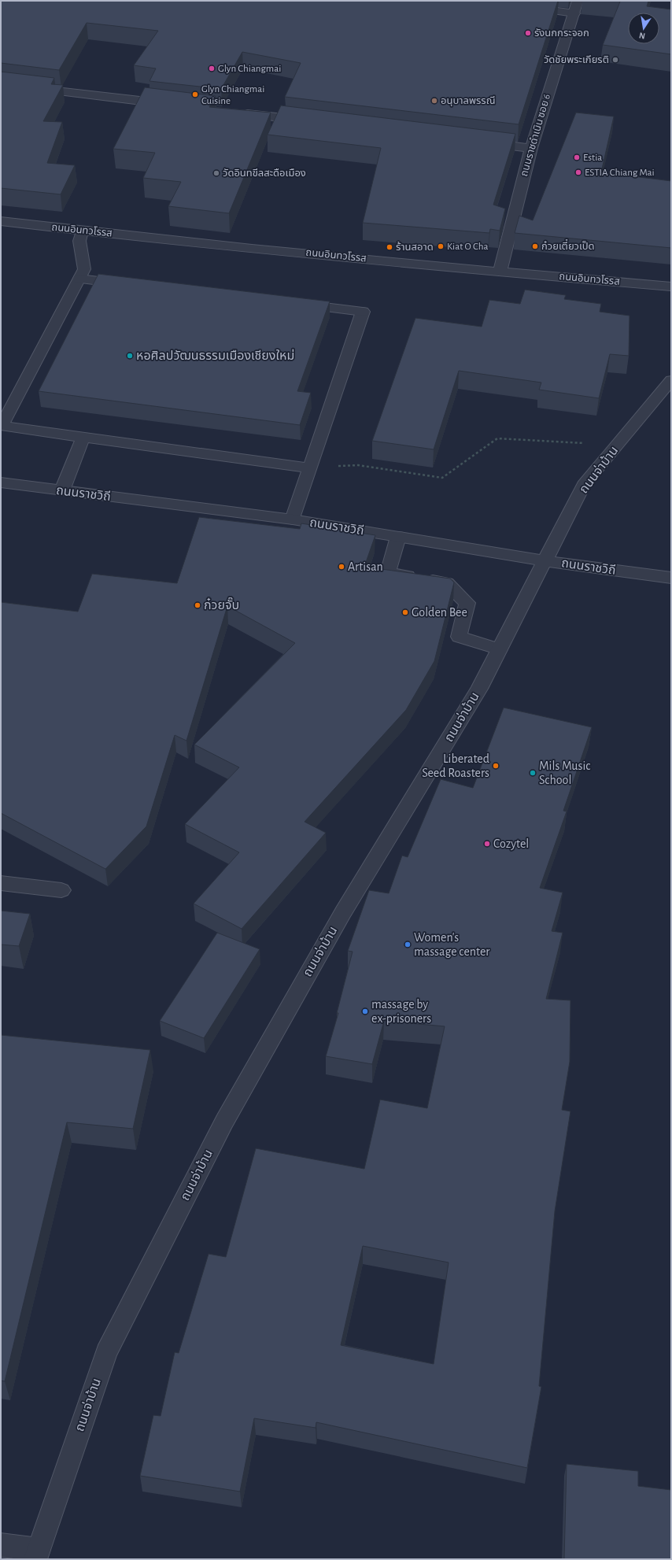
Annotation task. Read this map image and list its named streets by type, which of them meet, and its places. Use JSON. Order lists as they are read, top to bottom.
{
  "streets": {
    "street": [
      "ถนนราชดำเนิน ซอย 6",
      "ถนนอินทวโรรส",
      "ถนนจ่าบ้าน",
      "ถนนราชวิถี"
    ]
  },
  "crossings": [
    ["ถนนราชดำเนิน ซอย 6", "ถนนอินทวโรรส"],
    ["ถนนจ่าบ้าน", "ถนนราชวิถี"]
  ],
  "places": [
    "รังนกกระจอก",
    "วัดชัยพระเกียรติ",
    "Glyn Chiangmai",
    "Glyn Chiangmai Cuisine",
    "อนุบาลพรรณี",
    "Estia",
    "ESTIA Chiang Mai",
    "วัดอินทขีลสะดือเมือง",
    "Kiat O Cha",
    "ก๋วยเตี๋ยวเป็ด",
    "ร้านสอาด",
    "หอศิลปวัฒนธรรมเมืองเชียงใหม่",
    "Artisan",
    "ก๋วยจั๊บ",
    "Golden Bee",
    "Liberated Seed Roasters",
    "Mils Music School",
    "Cozytel",
    "Women's massage center",
    "massage by ex-prisoners"
  ],
  "north": "bottom"
}
